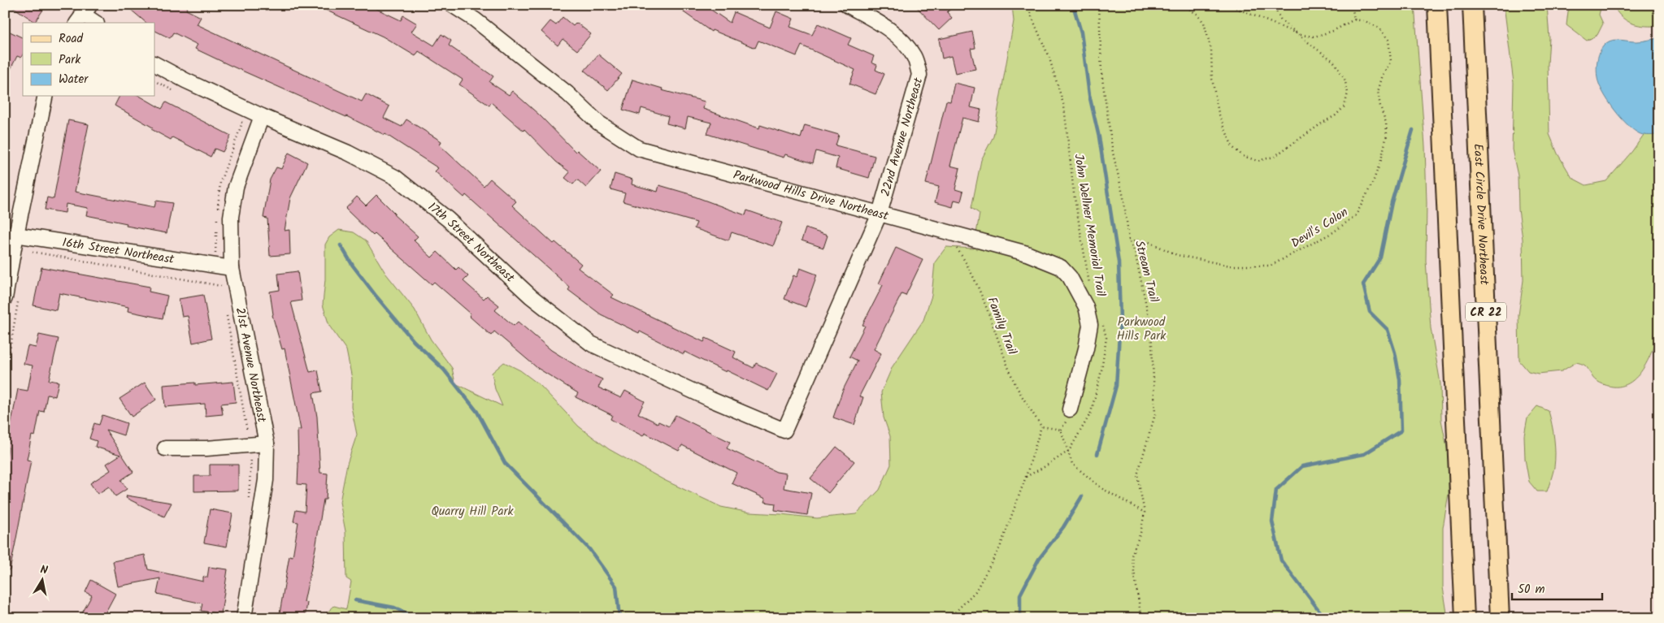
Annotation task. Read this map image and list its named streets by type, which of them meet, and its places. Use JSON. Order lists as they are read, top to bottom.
{
  "streets": {
    "main road": ["East Circle Drive Northeast", "CR 22"],
    "street": [
      "22nd Avenue Northeast",
      "Parkwood Hills Drive Northeast",
      "17th Street Northeast",
      "16th Street Northeast",
      "21st Avenue Northeast"
    ],
    "path": [
      "John Wellner Memorial Trail",
      "Devil's Colon",
      "Stream Trail",
      "Family Trail"
    ]
  },
  "crossings": [
    ["22nd Avenue Northeast", "Parkwood Hills Drive Northeast"],
    ["22nd Avenue Northeast", "17th Street Northeast"],
    ["Parkwood Hills Drive Northeast", "Family Trail"],
    ["Devil's Colon", "Stream Trail"],
    ["17th Street Northeast", "21st Avenue Northeast"],
    ["16th Street Northeast", "21st Avenue Northeast"]
  ],
  "parks": ["Parkwood Hills Park", "Quarry Hill Park"],
  "legend": ["Road", "Park", "Water"],
  "scale_bar": "50 m",
  "north": "top"
}
